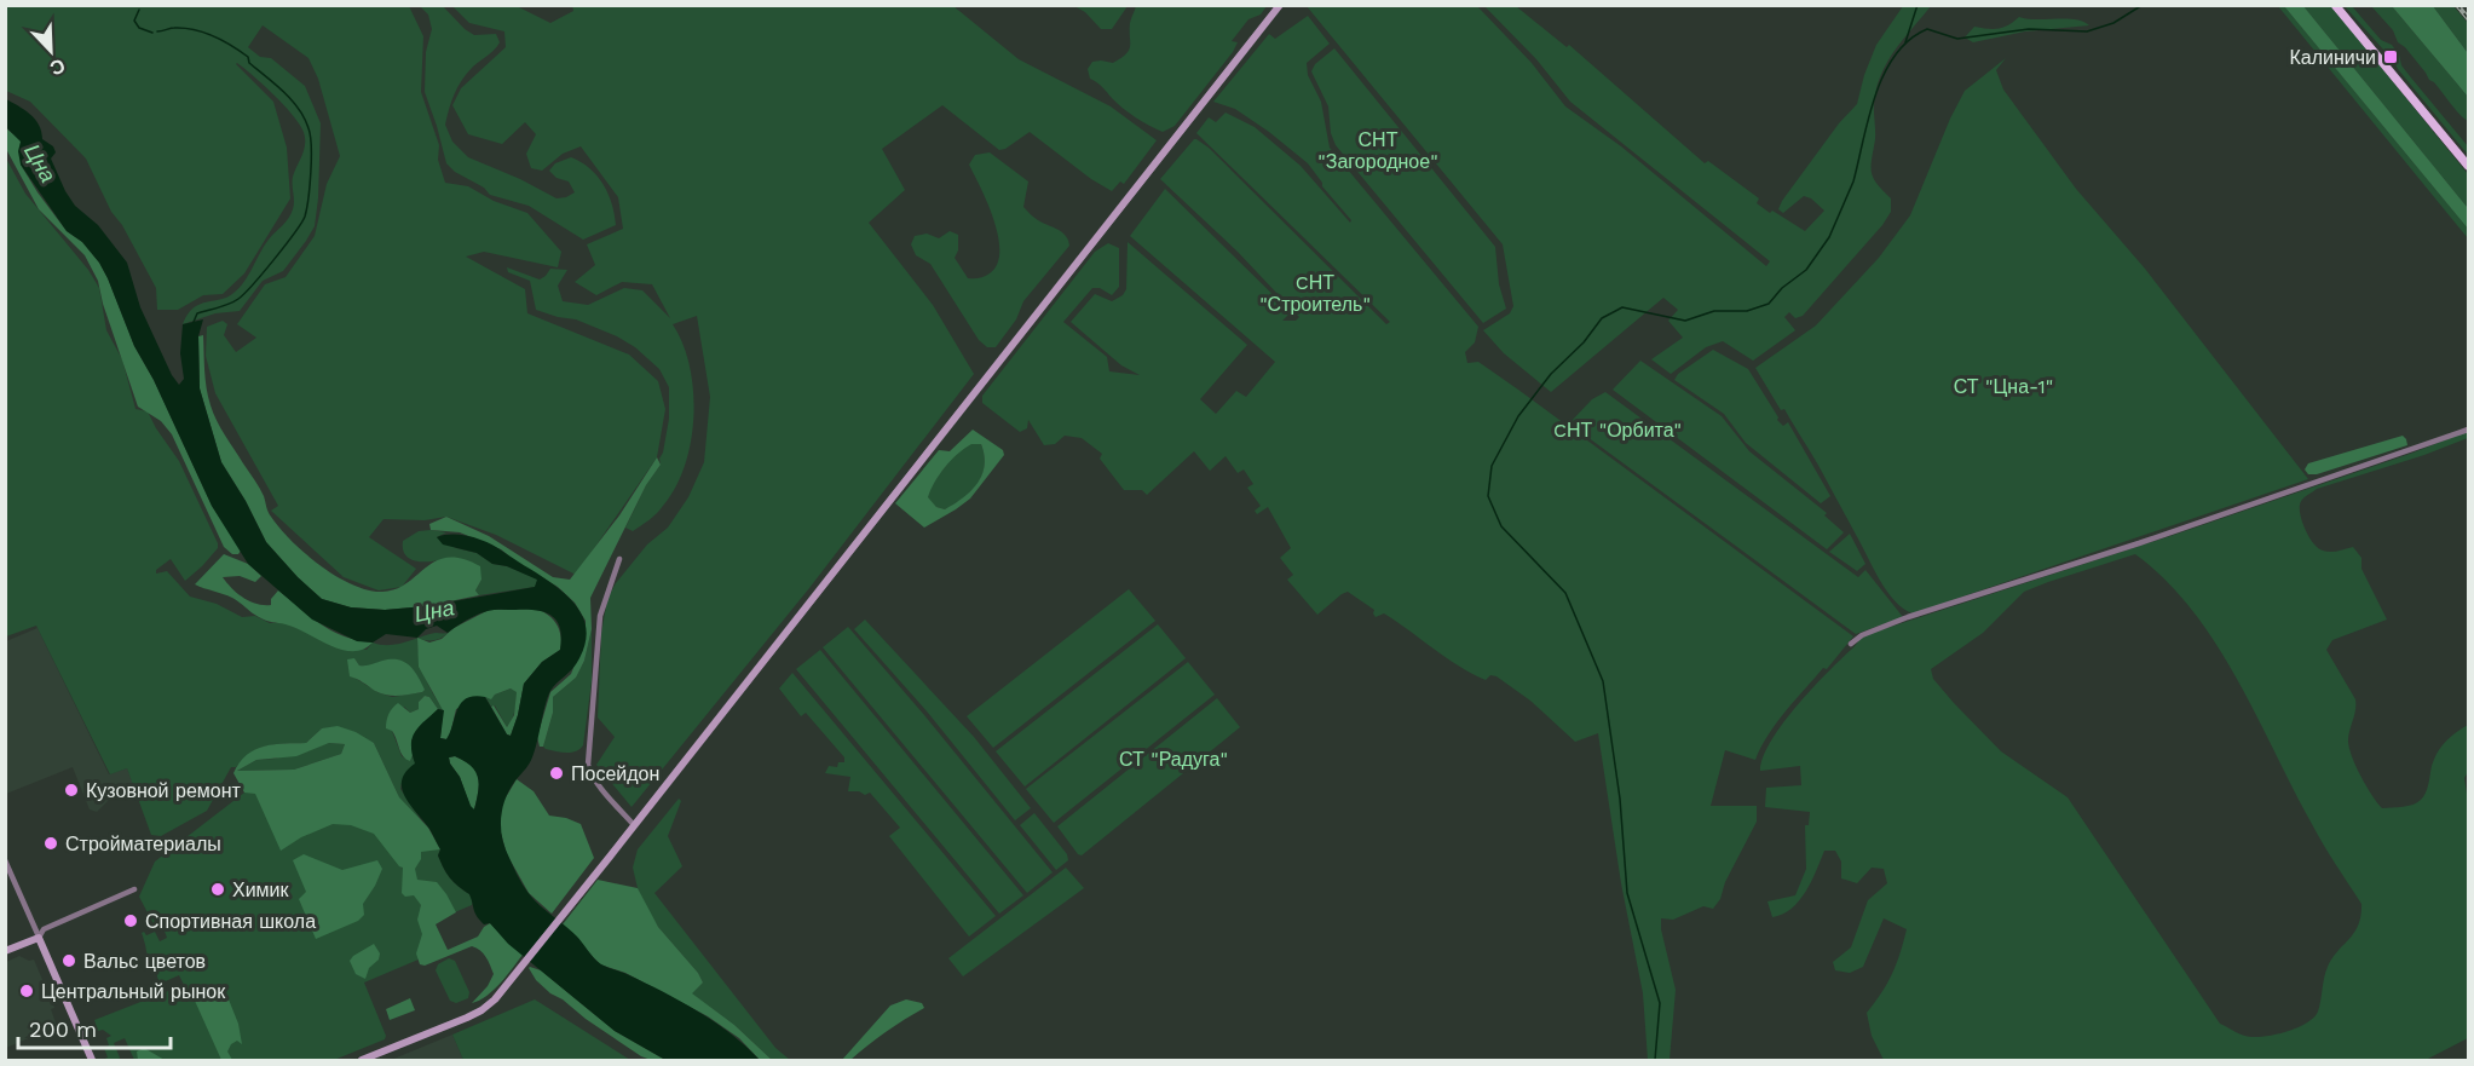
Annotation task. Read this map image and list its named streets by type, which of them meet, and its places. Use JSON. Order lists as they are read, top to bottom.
{
  "water": ["Цна"],
  "parks": [
    "СНТ \"Загородное\"",
    "CНТ \"Строитель\"",
    "СТ \"Цна-1\"",
    "CНТ \"Орбита\"",
    "СТ \"Радуга\""
  ],
  "places": {
    "transit": ["Калиничи"],
    "other": [
      "Посейдон",
      "Кузовной ремонт",
      "Стройматериалы",
      "Химик",
      "Спортивная школа",
      "Вальс цветов",
      "Центральный рынок"
    ]
  },
  "scale_bar": "200 m",
  "north": "bottom right"
}
